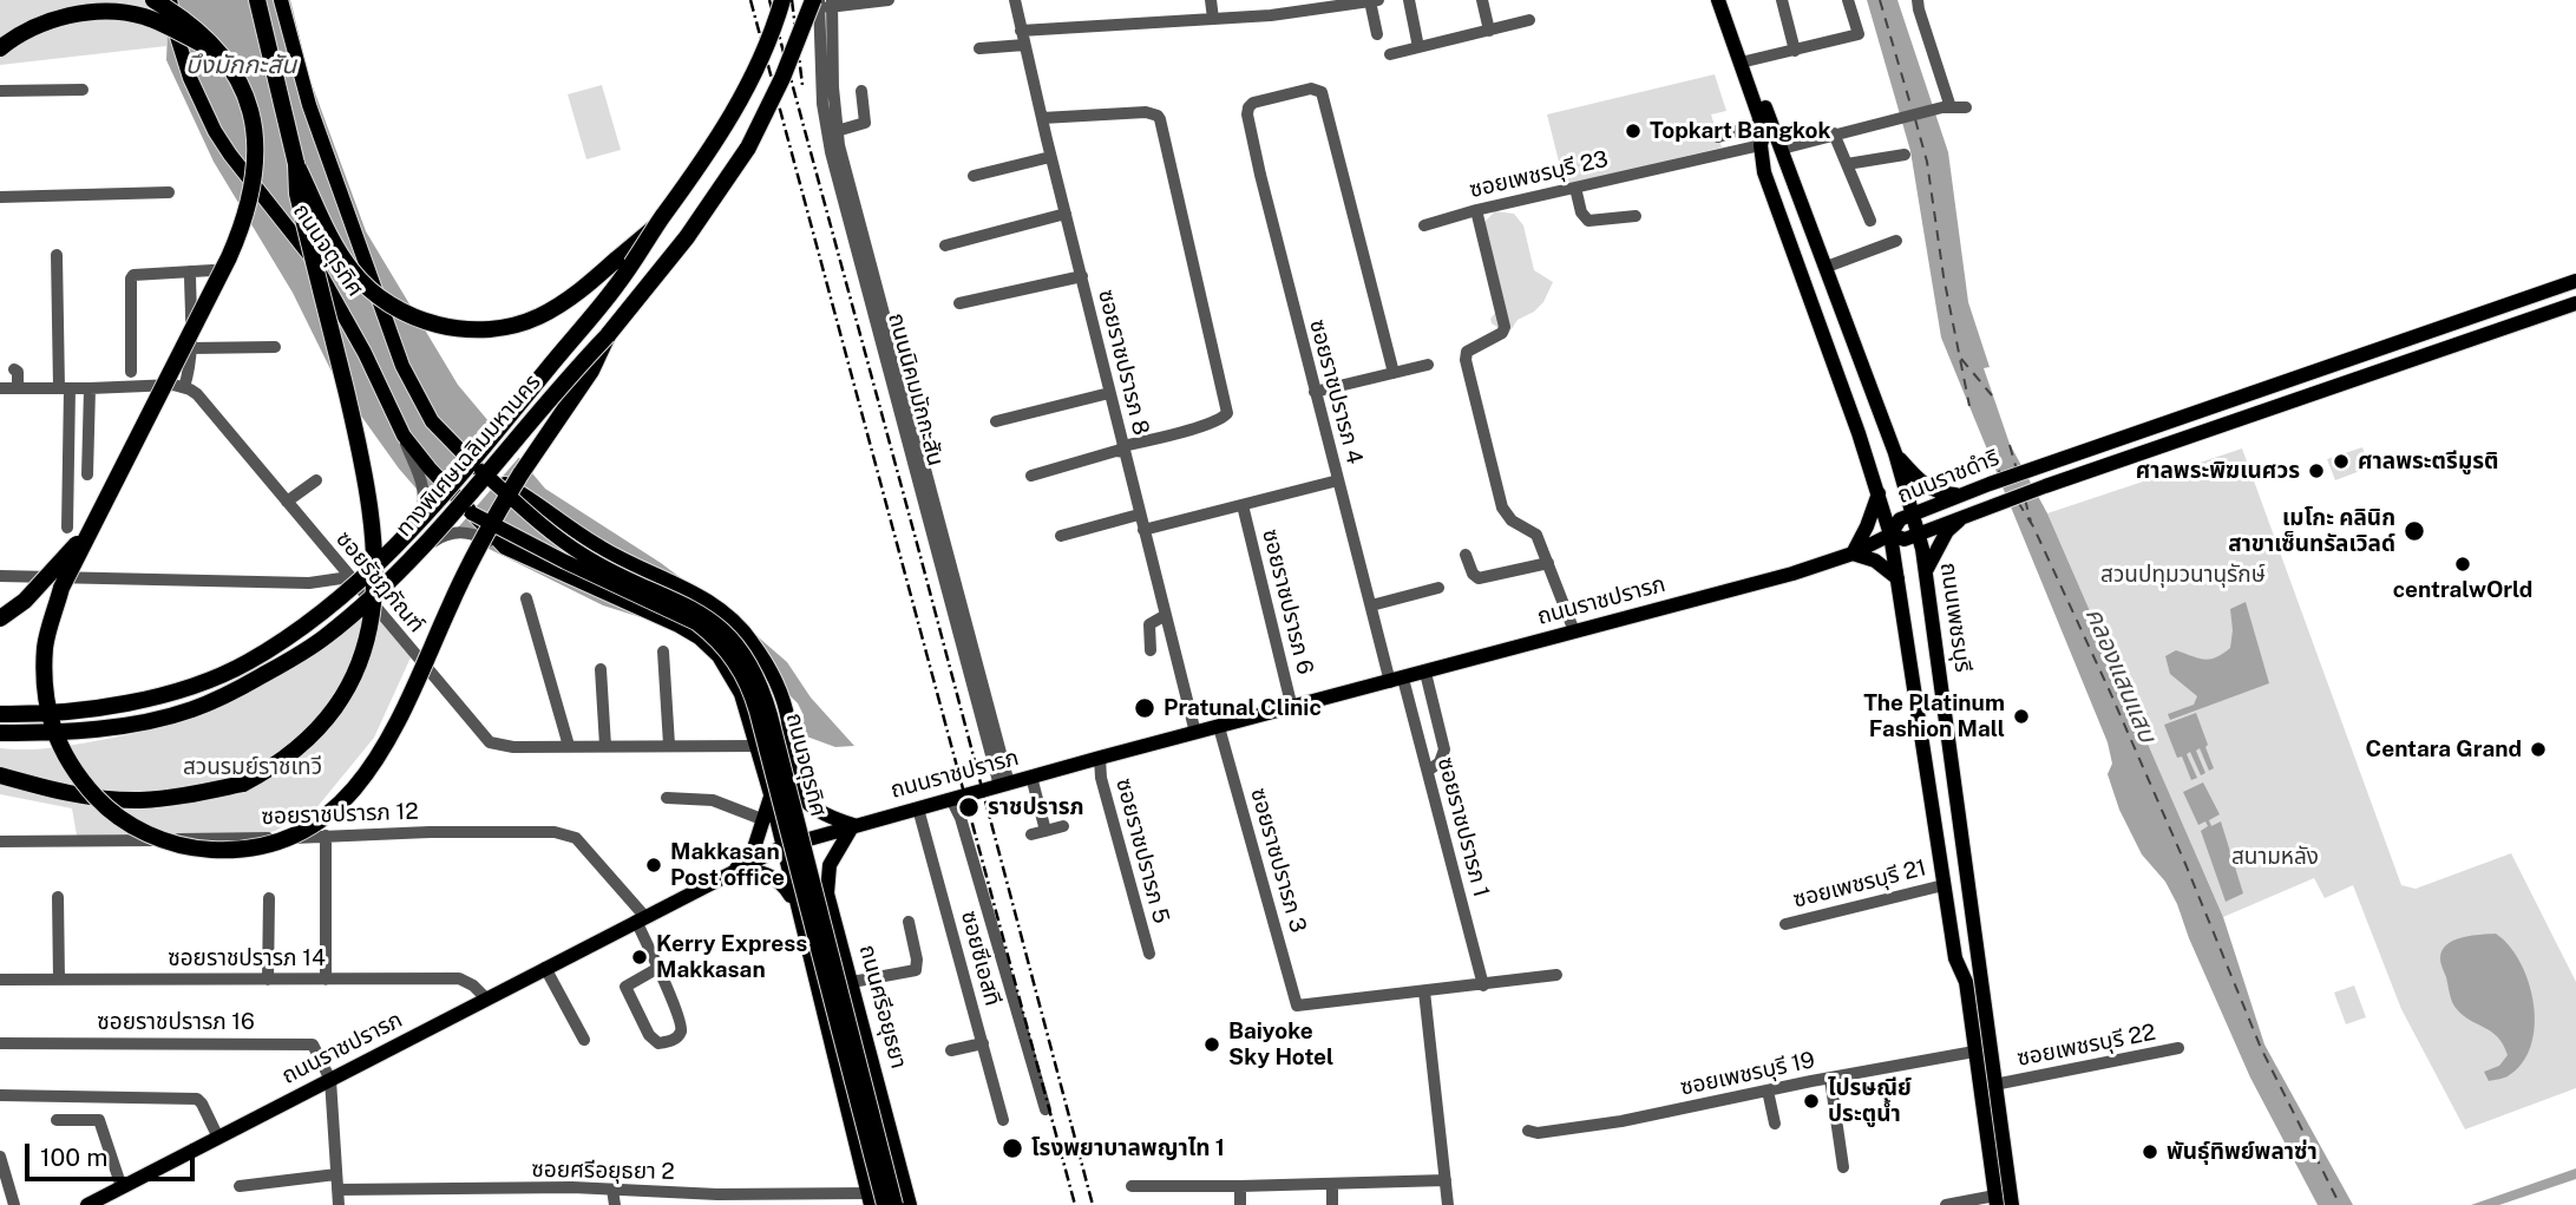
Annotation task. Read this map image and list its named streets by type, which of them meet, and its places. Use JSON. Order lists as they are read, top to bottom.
{
  "streets": {
    "highway": ["ทางพิเศษเฉลิมมหานคร"],
    "main road": [
      "ถนนจตุรทิศ",
      "ถนนราชดำริ",
      "ถนนราชปรารภ",
      "ถนนเพชรบุรี",
      "ถนนศรีอยุธยา"
    ],
    "street": [
      "ซอยเพชรบุรี 23",
      "ซอยราชปรารภ 8",
      "ถนนนิคมมักกะสัน",
      "ซอยราชปรารภ 4",
      "ซอยรัชฎภัณฑ์",
      "ซอยราชปรารภ 6",
      "ซอยราชปรารภ 12",
      "ซอยราชปรารภ 1",
      "ซอยราชปรารภ 5",
      "ซอยราชปรารภ 3",
      "ซอยเพชรบุรี 21",
      "ซอยราชปรารภ 14",
      "ซอยซีเอสที",
      "ซอยราชปรารภ 16",
      "ซอยเพชรบุรี 22",
      "ซอยเพชรบุรี 19",
      "ซอยศรีอยุธยา 2"
    ]
  },
  "crossings": [
    ["ซอยเพชรบุรี 23", "ถนนเพชรบุรี"],
    ["ถนนจตุรทิศ", "ซอยรัชฎภัณฑ์"],
    ["ถนนจตุรทิศ", "ถนนราชปรารภ"],
    ["ถนนจตุรทิศ", "ถนนศรีอยุธยา"],
    ["ซอยราชปรารภ 8", "ถนนราชปรารภ"],
    ["ถนนนิคมมักกะสัน", "ทางพิเศษเฉลิมมหานคร"],
    ["ถนนนิคมมักกะสัน", "ถนนราชปรารภ"],
    ["ซอยราชปรารภ 4", "ถนนราชปรารภ"],
    ["ซอยราชปรารภ 4", "ซอยราชปรารภ 1"],
    ["ถนนราชดำริ", "ถนนราชปรารภ"],
    ["ถนนราชดำริ", "ถนนเพชรบุรี"],
    ["ถนนราชปรารภ", "ซอยราชปรารภ 6"],
    ["ถนนราชปรารภ", "ถนนเพชรบุรี"],
    ["ถนนราชปรารภ", "ซอยราชปรารภ 12"],
    ["ถนนราชปรารภ", "ซอยราชปรารภ 1"],
    ["ถนนราชปรารภ", "ซอยราชปรารภ 5"],
    ["ถนนราชปรารภ", "ซอยราชปรารภ 3"],
    ["ถนนราชปรารภ", "ซอยราชปรารภ 14"],
    ["ถนนราชปรารภ", "ซอยซีเอสที"],
    ["ถนนราชปรารภ", "ถนนศรีอยุธยา"],
    ["ถนนราชปรารภ", "ซอยราชปรารภ 16"],
    ["ถนนเพชรบุรี", "ซอยเพชรบุรี 21"],
    ["ถนนเพชรบุรี", "ซอยเพชรบุรี 22"],
    ["ถนนเพชรบุรี", "ซอยเพชรบุรี 19"]
  ],
  "water": ["บึงมักกะสัน", "คลองแสนแสบ"],
  "parks": ["สวนปทุมวนานุรักษ์", "สวนรมย์ราชเทวี", "สนามหลัง"],
  "places": [
    "Topkart Bangkok",
    "ศาลพระตรีมูรติ",
    "ศาลพระพิฆเนศวร",
    "เมโกะ คลินิก สาขาเซ็นทรัลเวิลด์",
    "centralwOrld",
    "Pratunal Clinic",
    "The Platinum Fashion Mall",
    "Centara Grand",
    "ราชปรารภ",
    "Makkasan Post office",
    "Kerry Express Makkasan",
    "Baiyoke Sky Hotel",
    "ไปรษณีย์ ประตูน้ำ",
    "โรงพยาบาลพญาไท 1",
    "พันธุ์ทิพย์พลาซ่า"
  ],
  "scale_bar": "100 m"
}
